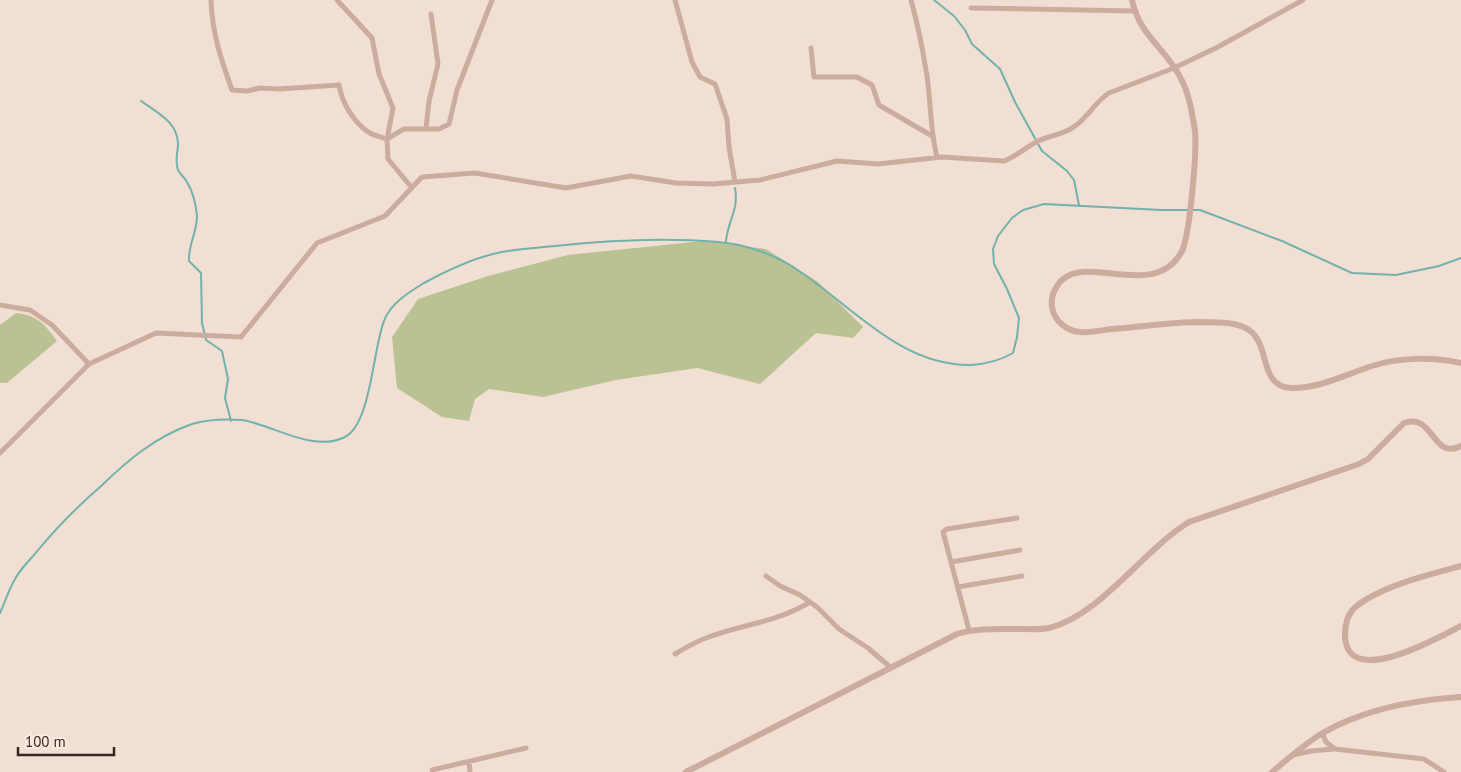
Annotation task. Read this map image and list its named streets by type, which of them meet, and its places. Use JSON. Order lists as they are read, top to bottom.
{
  "scale_bar": "100 m"
}
